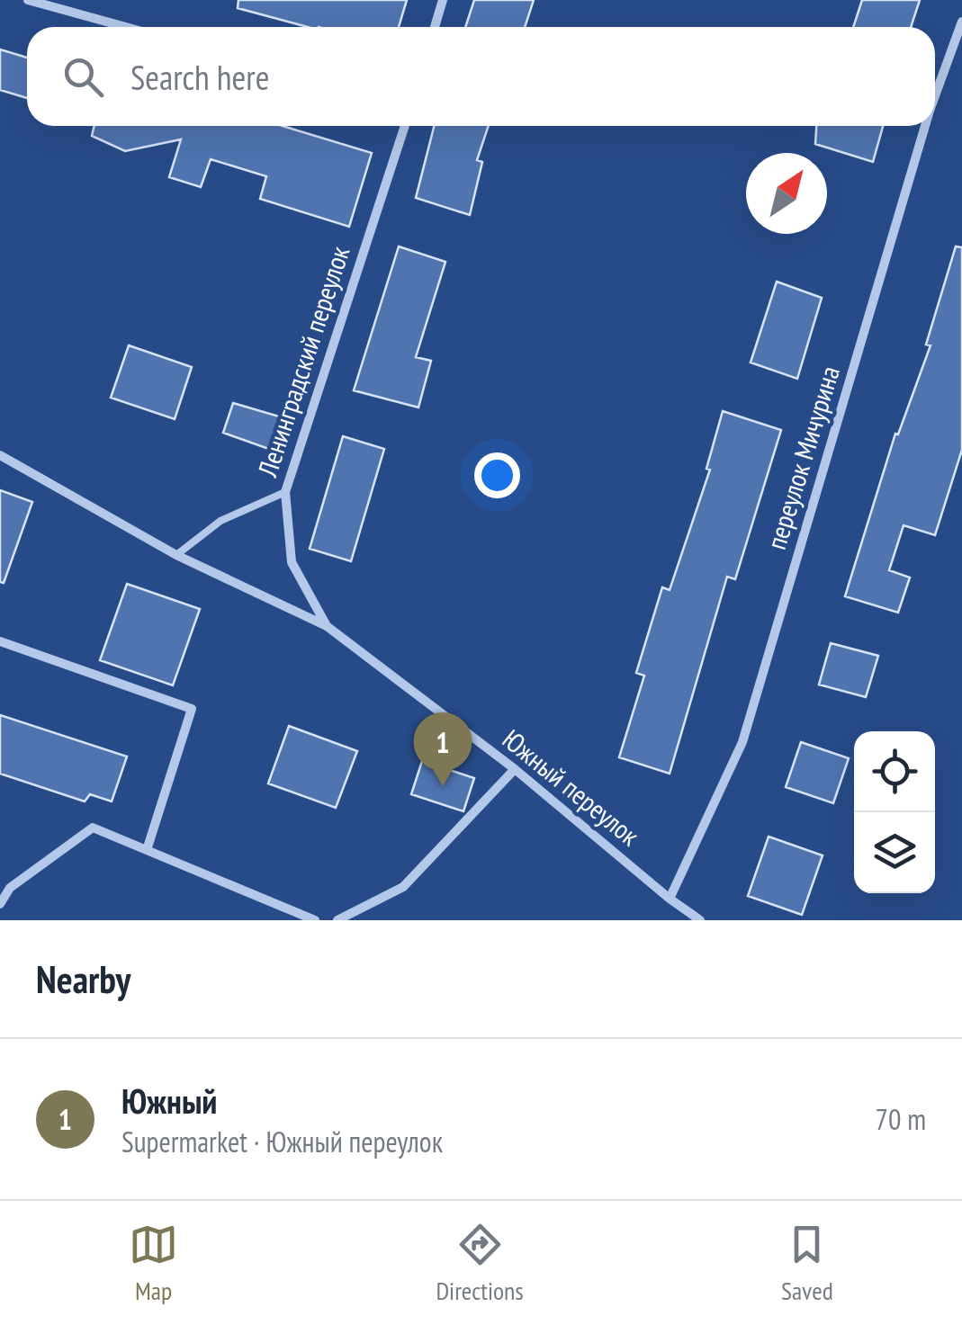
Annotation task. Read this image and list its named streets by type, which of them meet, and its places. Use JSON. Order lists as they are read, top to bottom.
{
  "streets": {
    "street": ["Ленинградский переулок", "переулок Мичурина", "Южный переулок"]
  },
  "crossings": [
    ["Ленинградский переулок", "Южный переулок"],
    ["переулок Мичурина", "Южный переулок"]
  ],
  "north": "top right",
  "page": {
    "search": "Search here",
    "pins": "1",
    "heading": "Nearby",
    "list": [
      {
        "mark": "1",
        "name": "Южный",
        "note": "Supermarket · Южный переулок",
        "value": "70 m"
      }
    ],
    "nav": ["Map", "Directions", "Saved"]
  }
}
